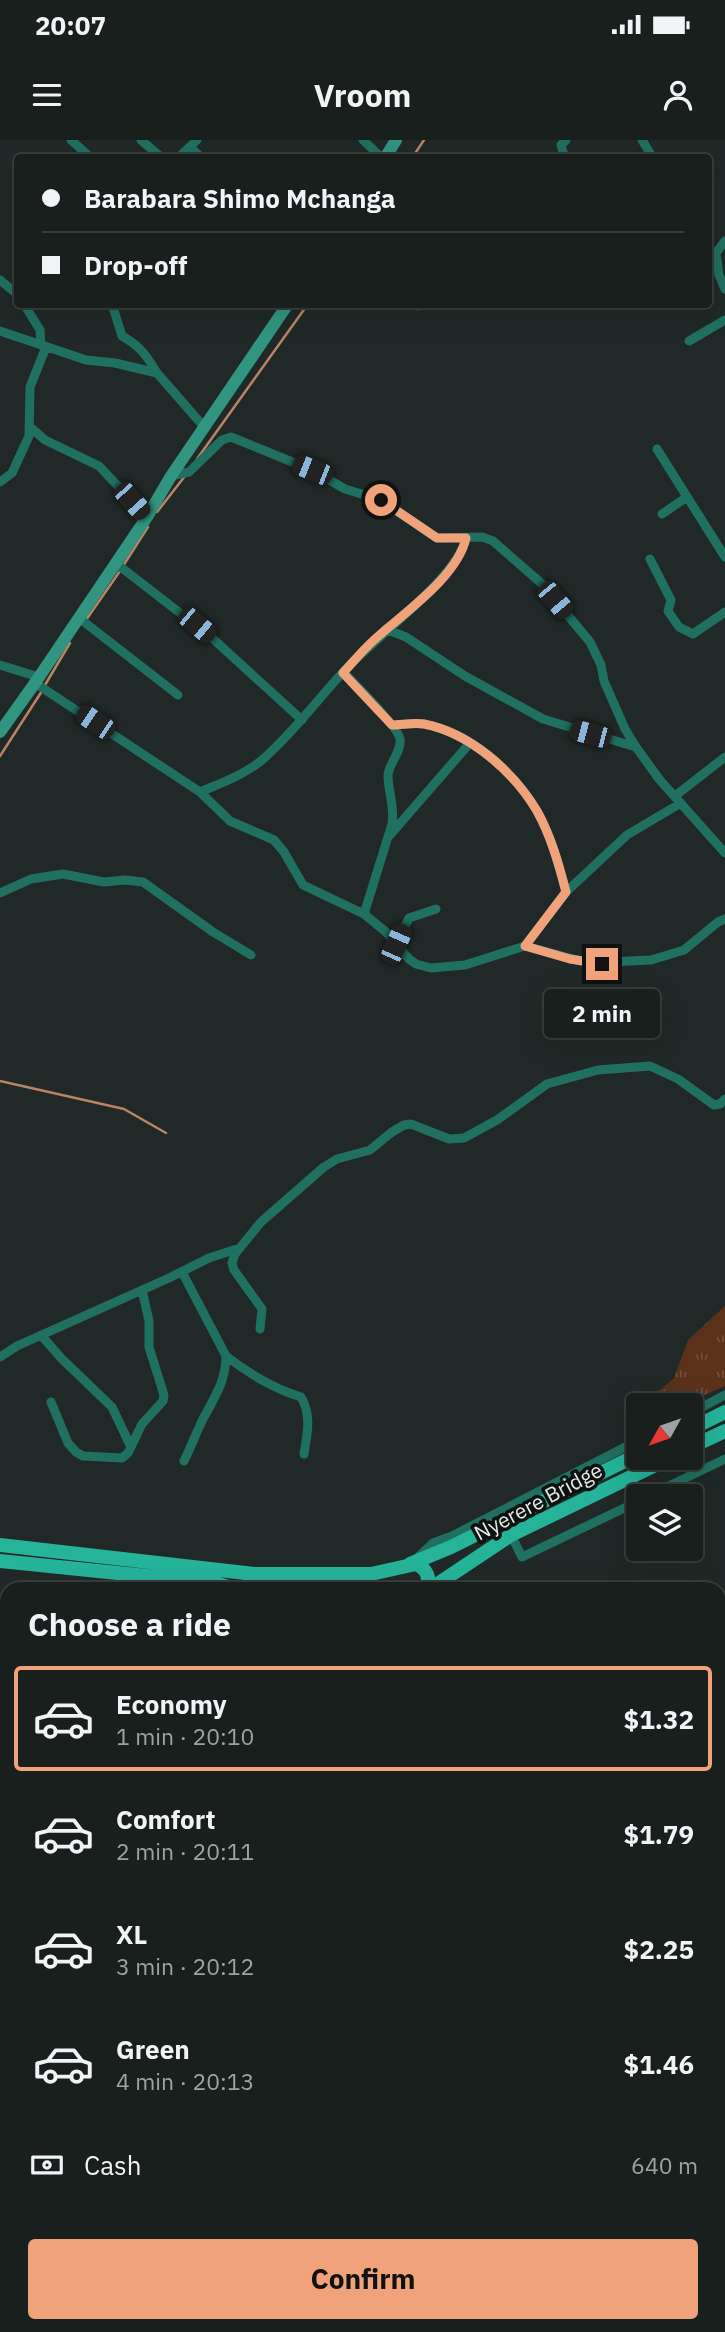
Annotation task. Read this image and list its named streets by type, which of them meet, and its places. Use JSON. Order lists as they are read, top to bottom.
{
  "streets": {
    "main road": ["Nyerere Bridge"]
  },
  "north": "bottom left",
  "page": {
    "status": "20:07",
    "header": "Vroom",
    "banner": ["Barabara Shimo Mchanga", "Drop-off"],
    "bubble": "2 min",
    "heading": "Choose a ride",
    "list": [
      {
        "name": "Economy",
        "note": "1 min · 20:10",
        "value": "$1.32"
      },
      {
        "name": "Comfort",
        "note": "2 min · 20:11",
        "value": "$1.79"
      },
      {
        "name": "XL",
        "note": "3 min · 20:12",
        "value": "$2.25"
      },
      {
        "name": "Green",
        "note": "4 min · 20:13",
        "value": "$1.46"
      }
    ],
    "pay": ["Cash", "640 m"],
    "buttons": "Confirm"
  }
}
